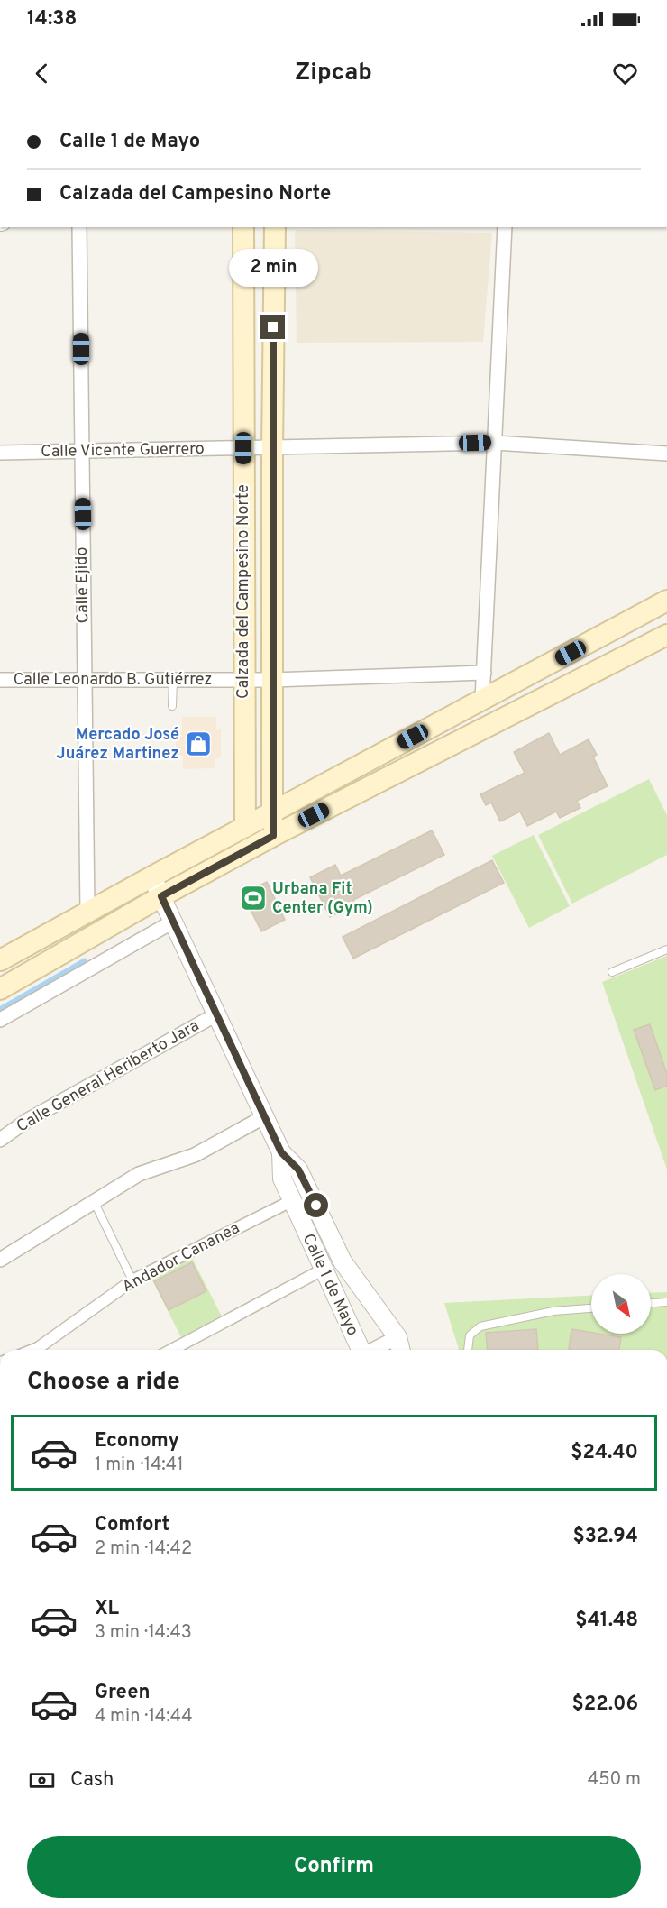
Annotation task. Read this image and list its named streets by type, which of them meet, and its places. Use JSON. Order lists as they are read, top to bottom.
{
  "streets": {
    "main road": ["Calzada del Campesino Norte"],
    "street": [
      "Calle Vicente Guerrero",
      "Calle Ejido",
      "Calle Leonardo B. Gutiérrez",
      "Calle General Heriberto Jara",
      "Andador Cananea",
      "Calle 1 de Mayo"
    ]
  },
  "crossings": [
    ["Calle Vicente Guerrero", "Calle Ejido"],
    ["Calle Vicente Guerrero", "Calzada del Campesino Norte"],
    ["Calle Ejido", "Calle Leonardo B. Gutiérrez"],
    ["Calzada del Campesino Norte", "Calle Leonardo B. Gutiérrez"],
    ["Calle General Heriberto Jara", "Calle 1 de Mayo"],
    ["Andador Cananea", "Calle 1 de Mayo"]
  ],
  "places": {
    "shop": ["Mercado José Juárez Martinez"],
    "sports": ["Urbana Fit Center (Gym)"]
  },
  "north": "bottom right",
  "page": {
    "status": "14:38",
    "header": "Zipcab",
    "banner": ["Calle 1 de Mayo", "Calzada del Campesino Norte"],
    "bubble": "2 min",
    "heading": "Choose a ride",
    "list": [
      {
        "name": "Economy",
        "note": "1 min · 14:41",
        "value": "$24.40"
      },
      {
        "name": "Comfort",
        "note": "2 min · 14:42",
        "value": "$32.94"
      },
      {
        "name": "XL",
        "note": "3 min · 14:43",
        "value": "$41.48"
      },
      {
        "name": "Green",
        "note": "4 min · 14:44",
        "value": "$22.06"
      }
    ],
    "pay": ["Cash", "450 m"],
    "buttons": "Confirm"
  }
}
